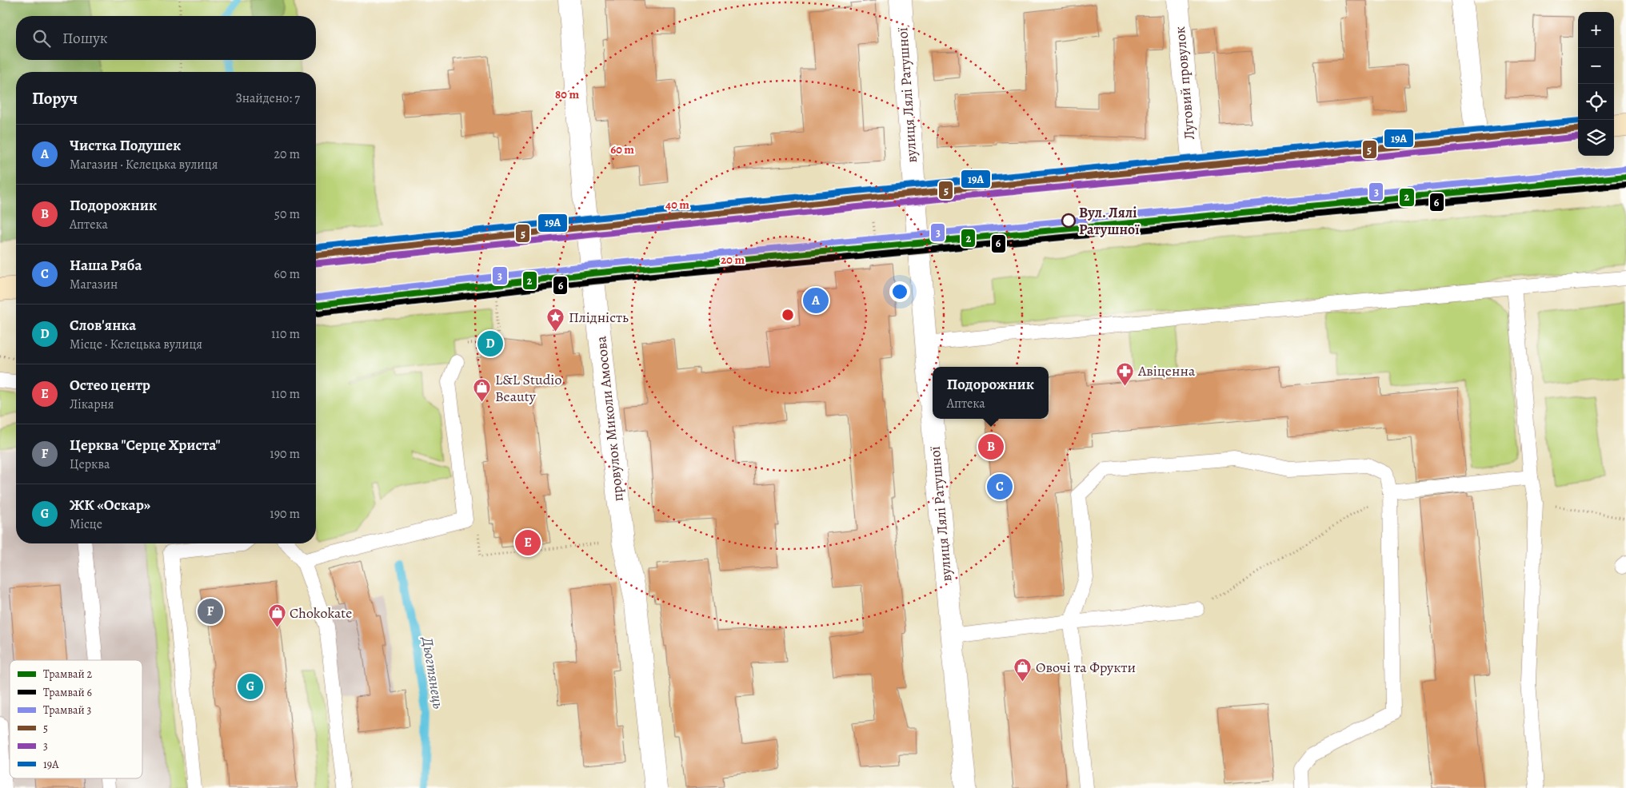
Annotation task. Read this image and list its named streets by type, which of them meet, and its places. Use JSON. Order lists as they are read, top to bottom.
{
  "streets": {
    "street": ["Луговий провулок", "вулиця Лялі Ратушної", "провулок Миколи Амосова"]
  },
  "water": ["Дьогтянець"],
  "places": {
    "other": ["Вул. Лялі Ратушної"],
    "place": ["Плідність"],
    "pharmacy": ["Авіценна"],
    "shop": ["L&L Studio Beauty", "Chokokate", "Овочі та Фрукти"]
  },
  "lines": [
    "transit line 19А",
    "transit line 5",
    "transit line 3",
    "tram line 3",
    "tram line 2",
    "tram line 6"
  ],
  "legend": [
    "Трамвай 2",
    "Трамвай 6",
    "Трамвай 3",
    "5",
    "3",
    "19А"
  ],
  "page": {
    "map_buttons": ["+", "−"],
    "search": "Пошук",
    "heading": ["Поруч", "Знайдено: 7"],
    "list": [
      {
        "mark": "A",
        "name": "Чистка Подушек",
        "note": "Магазин · Келецька вулиця",
        "value": "20 m"
      },
      {
        "mark": "B",
        "name": "Подорожник",
        "note": "Аптека",
        "value": "50 m"
      },
      {
        "mark": "C",
        "name": "Наша Ряба",
        "note": "Магазин",
        "value": "60 m"
      },
      {
        "mark": "D",
        "name": "Слов'янка",
        "note": "Місце · Келецька вулиця",
        "value": "110 m"
      },
      {
        "mark": "E",
        "name": "Остео центр",
        "note": "Лікарня",
        "value": "110 m"
      },
      {
        "mark": "F",
        "name": "Церква \"Серце Христа\"",
        "note": "Церква",
        "value": "190 m"
      },
      {
        "mark": "G",
        "name": "ЖК «Оскар»",
        "note": "Місце",
        "value": "190 m"
      }
    ],
    "pins": [
      "A",
      "D",
      "B",
      "C",
      "E",
      "F",
      "G"
    ],
    "popup": ["Подорожник", "Аптека"]
  },
  "rings": [
    "80 m",
    "60 m",
    "40 m",
    "20 m"
  ]
}
